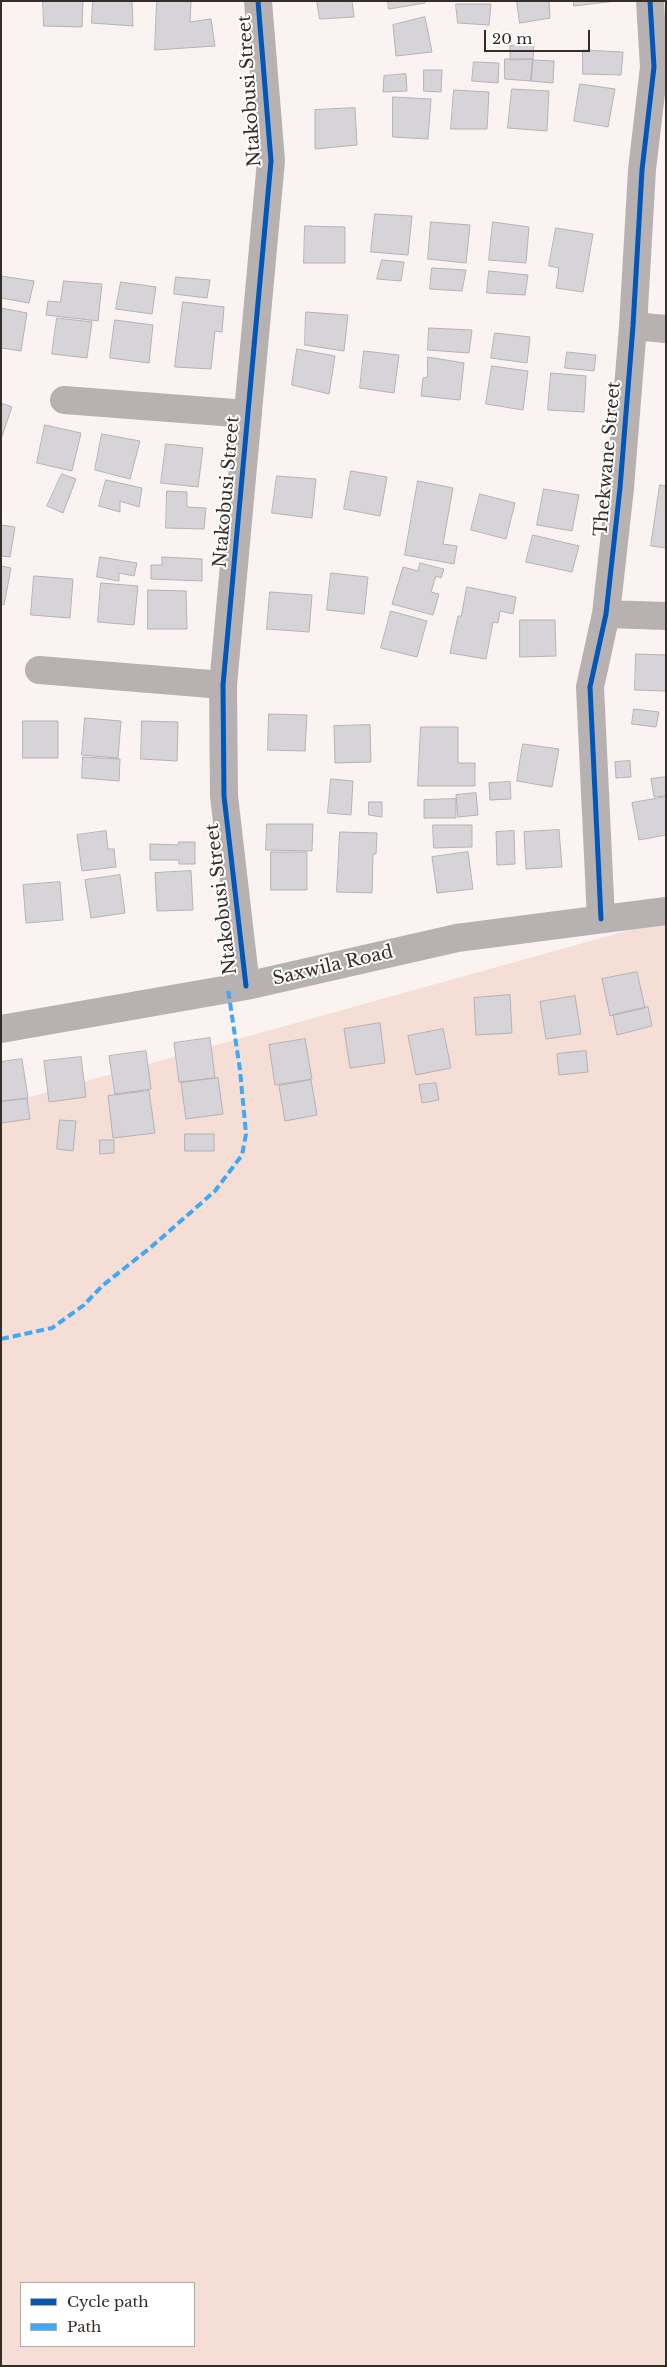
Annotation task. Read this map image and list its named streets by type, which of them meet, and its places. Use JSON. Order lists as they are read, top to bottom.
{
  "streets": {
    "street": ["Ntakobusi Street", "Thekwane Street", "Saxwila Road"]
  },
  "crossings": [
    ["Ntakobusi Street", "Saxwila Road"],
    ["Thekwane Street", "Saxwila Road"]
  ],
  "legend": ["Cycle path", "Path"],
  "scale_bar": "20 m"
}
